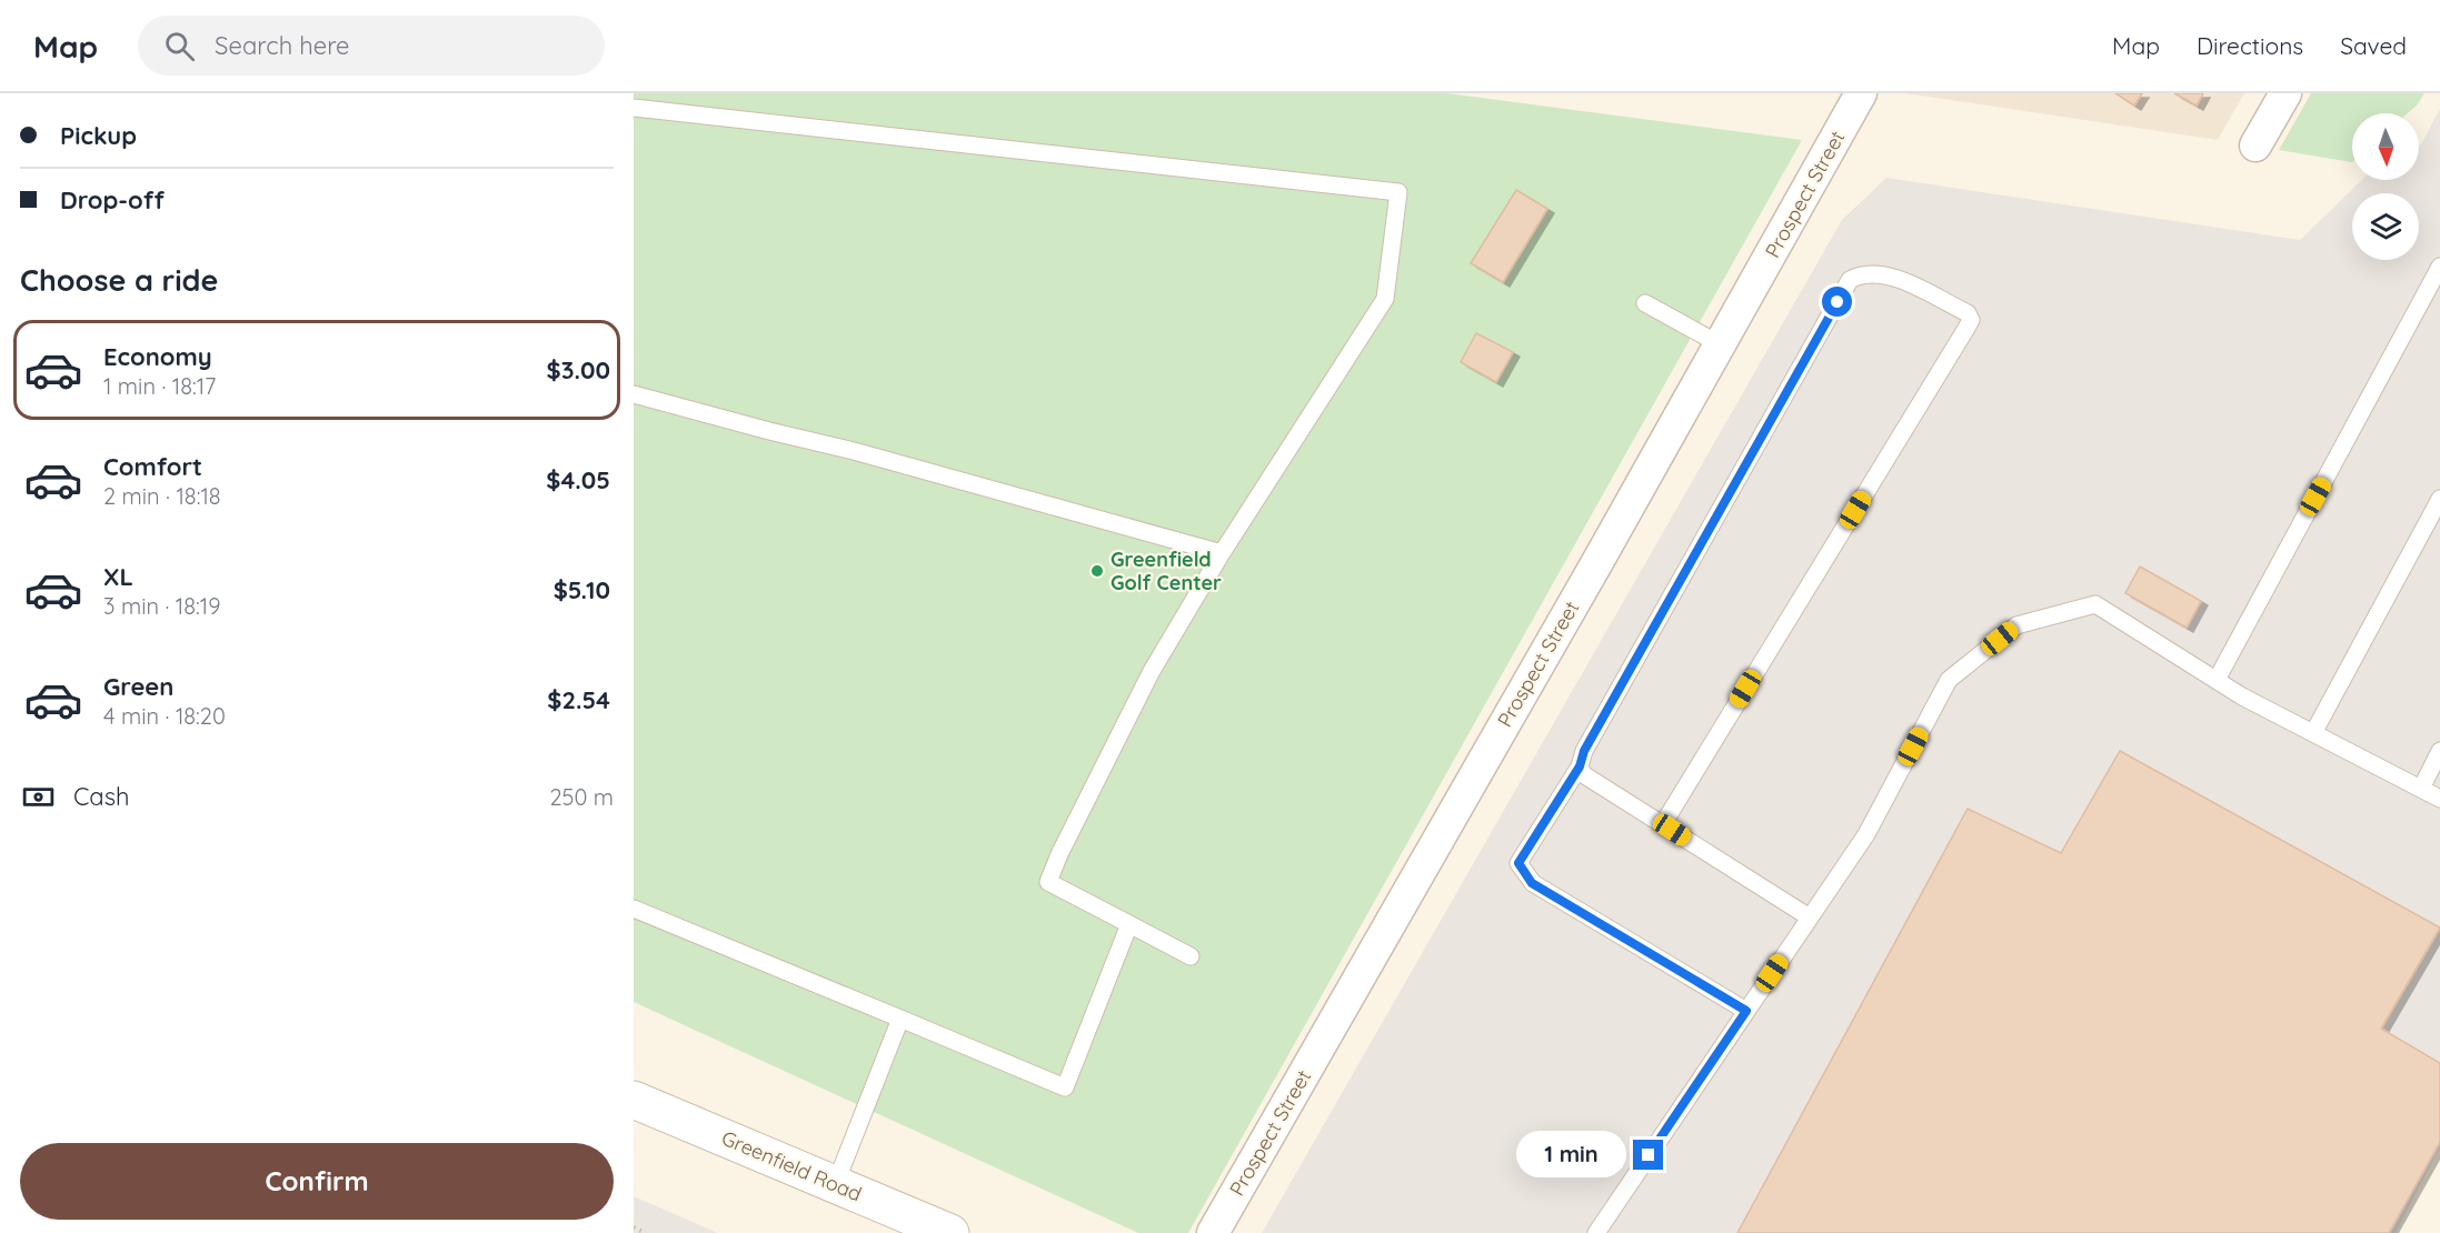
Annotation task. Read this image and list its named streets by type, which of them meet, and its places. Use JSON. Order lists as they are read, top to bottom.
{
  "streets": {
    "main road": ["Greenfield Road"],
    "street": ["Prospect Street"]
  },
  "places": ["Greenfield Golf Center"],
  "north": "bottom",
  "page": {
    "header": "Map",
    "search": "Search here",
    "nav": ["Map", "Directions", "Saved"],
    "banner": ["Pickup", "Drop-off"],
    "heading": "Choose a ride",
    "list": [
      {
        "name": "Economy",
        "note": "1 min · 18:17",
        "value": "$3.00"
      },
      {
        "name": "Comfort",
        "note": "2 min · 18:18",
        "value": "$4.05"
      },
      {
        "name": "XL",
        "note": "3 min · 18:19",
        "value": "$5.10"
      },
      {
        "name": "Green",
        "note": "4 min · 18:20",
        "value": "$2.54"
      }
    ],
    "pay": ["Cash", "250 m"],
    "buttons": "Confirm",
    "bubble": "1 min"
  }
}
